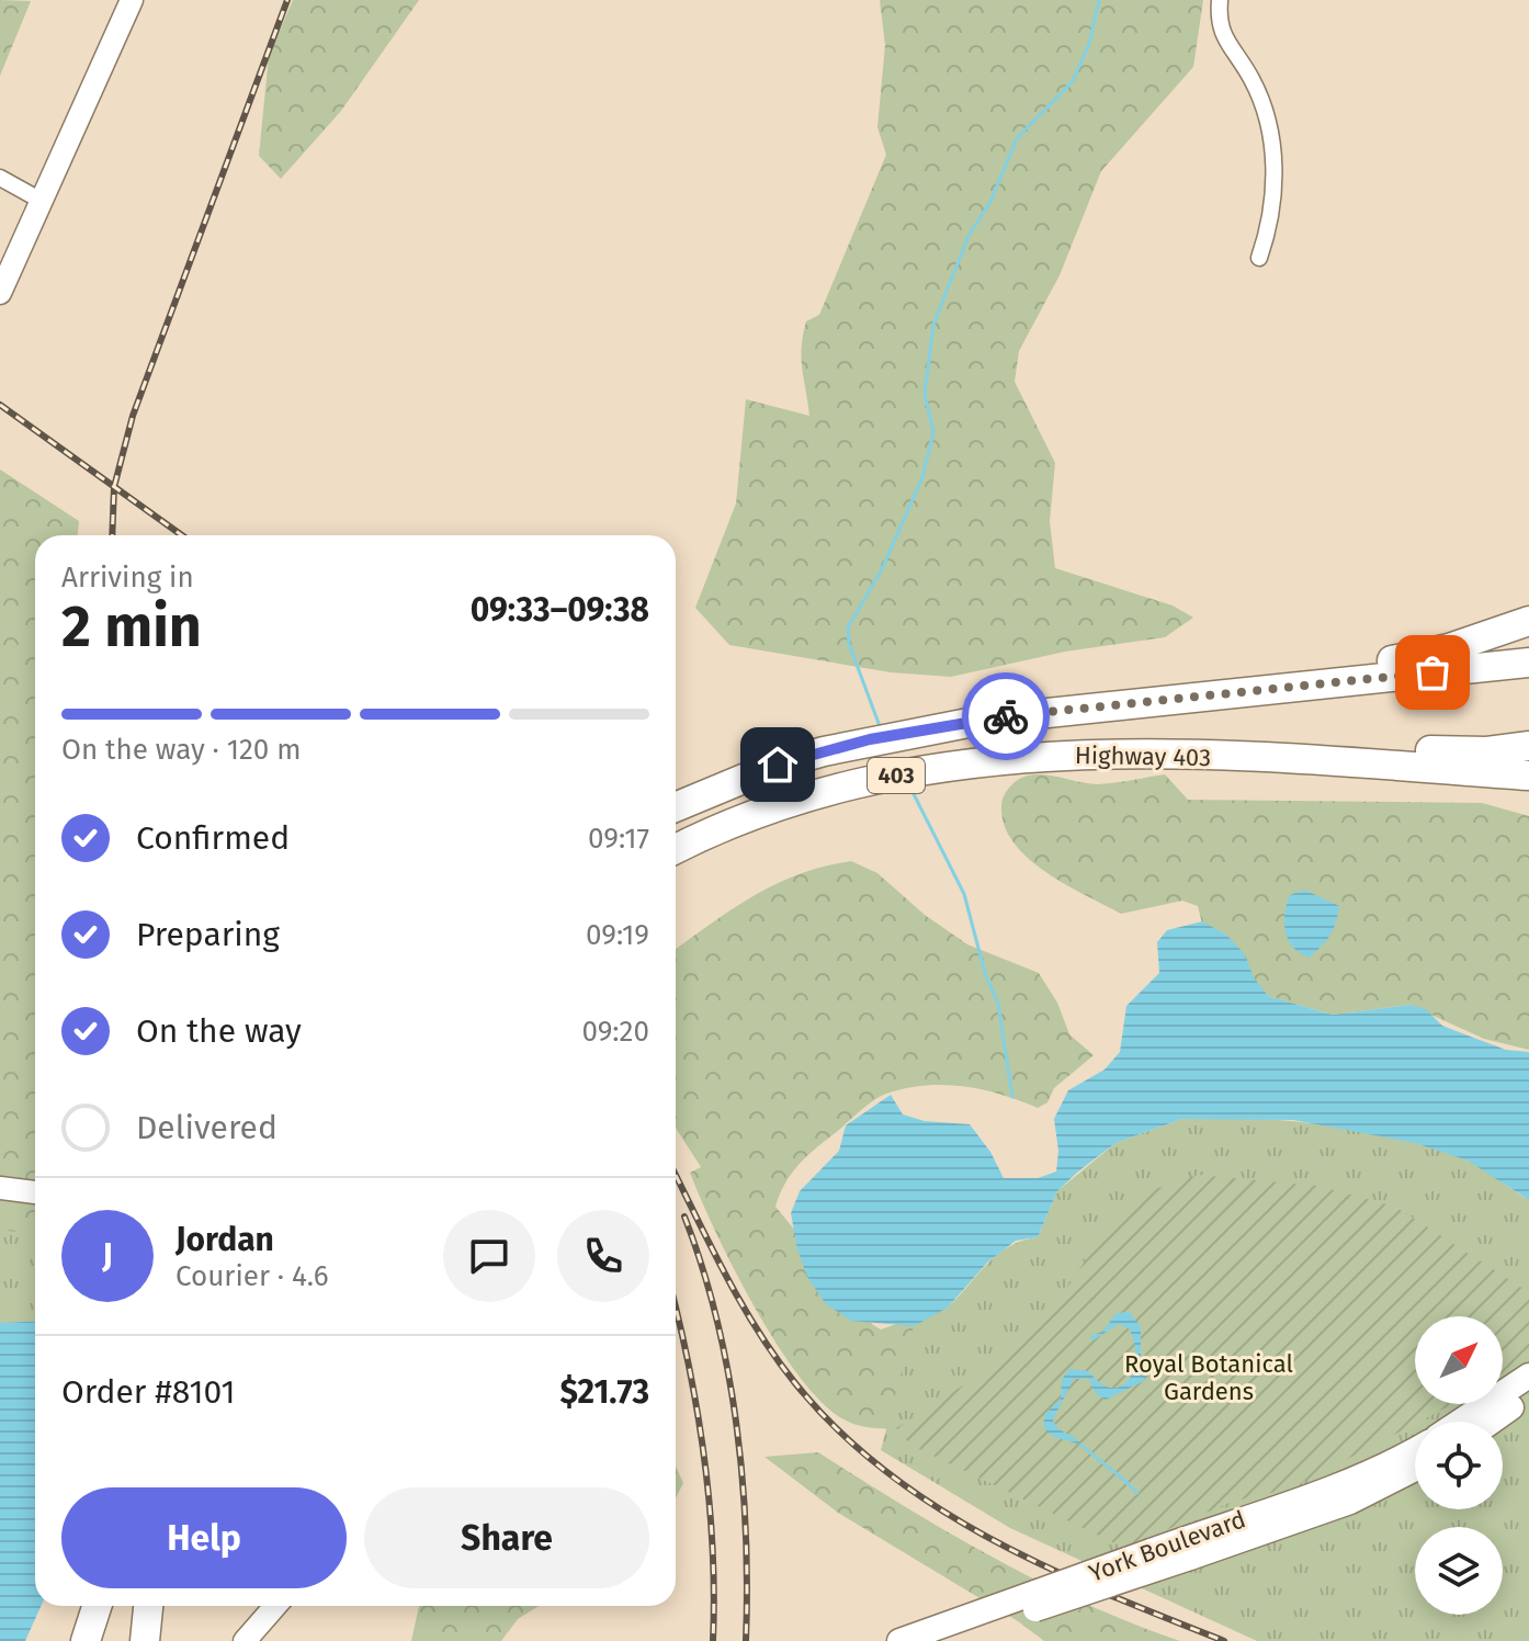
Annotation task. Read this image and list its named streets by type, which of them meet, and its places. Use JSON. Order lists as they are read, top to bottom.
{
  "streets": {
    "highway": ["Highway 403", "403"],
    "main road": ["York Boulevard"]
  },
  "parks": ["Royal Botanical Gardens"],
  "north": "top right",
  "page": {
    "heading": ["2 min", "Arriving in", "09:33–09:38"],
    "panel": [
      "Jordan",
      "Courier · 4.6",
      "Order #8101",
      "$21.73"
    ],
    "bar": "On the way · 120 m",
    "list": [
      ["Confirmed", "09:17"],
      ["Preparing", "09:19"],
      ["On the way", "09:20"],
      "Delivered"
    ],
    "round": "J",
    "buttons": ["Help", "Share"]
  }
}
